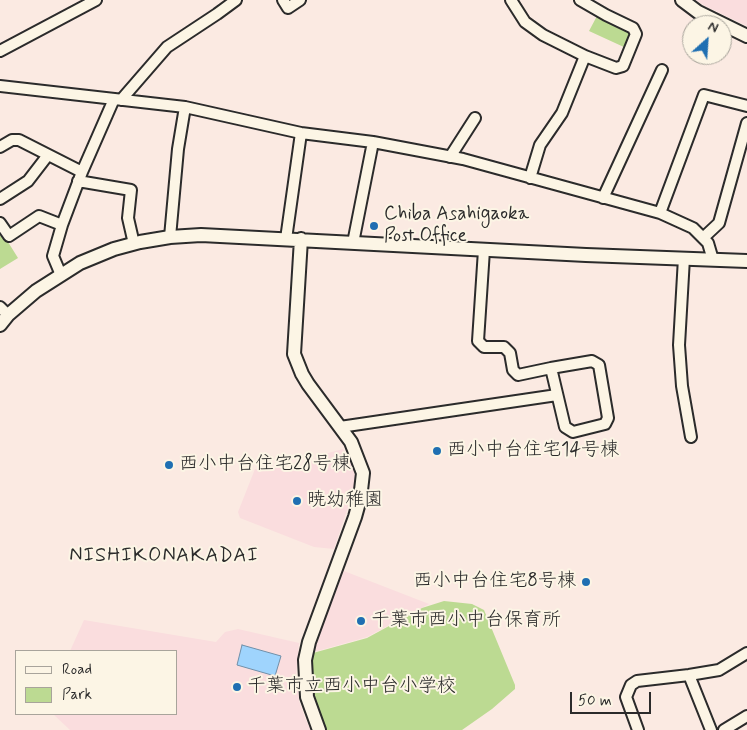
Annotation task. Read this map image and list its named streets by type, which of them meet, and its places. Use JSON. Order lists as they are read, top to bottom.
{
  "districts": ["NISHIKONAKADAI"],
  "places": [
    "Chiba Asahigaoka Post Office",
    "西小中台住宅14号棟",
    "西小中台住宅28号棟",
    "暁幼稚園",
    "西小中台住宅8号棟",
    "千葉市西小中台保育所",
    "千葉市立西小中台小学校"
  ],
  "legend": ["Road", "Park"],
  "scale_bar": "50 m",
  "north": "top right"
}
